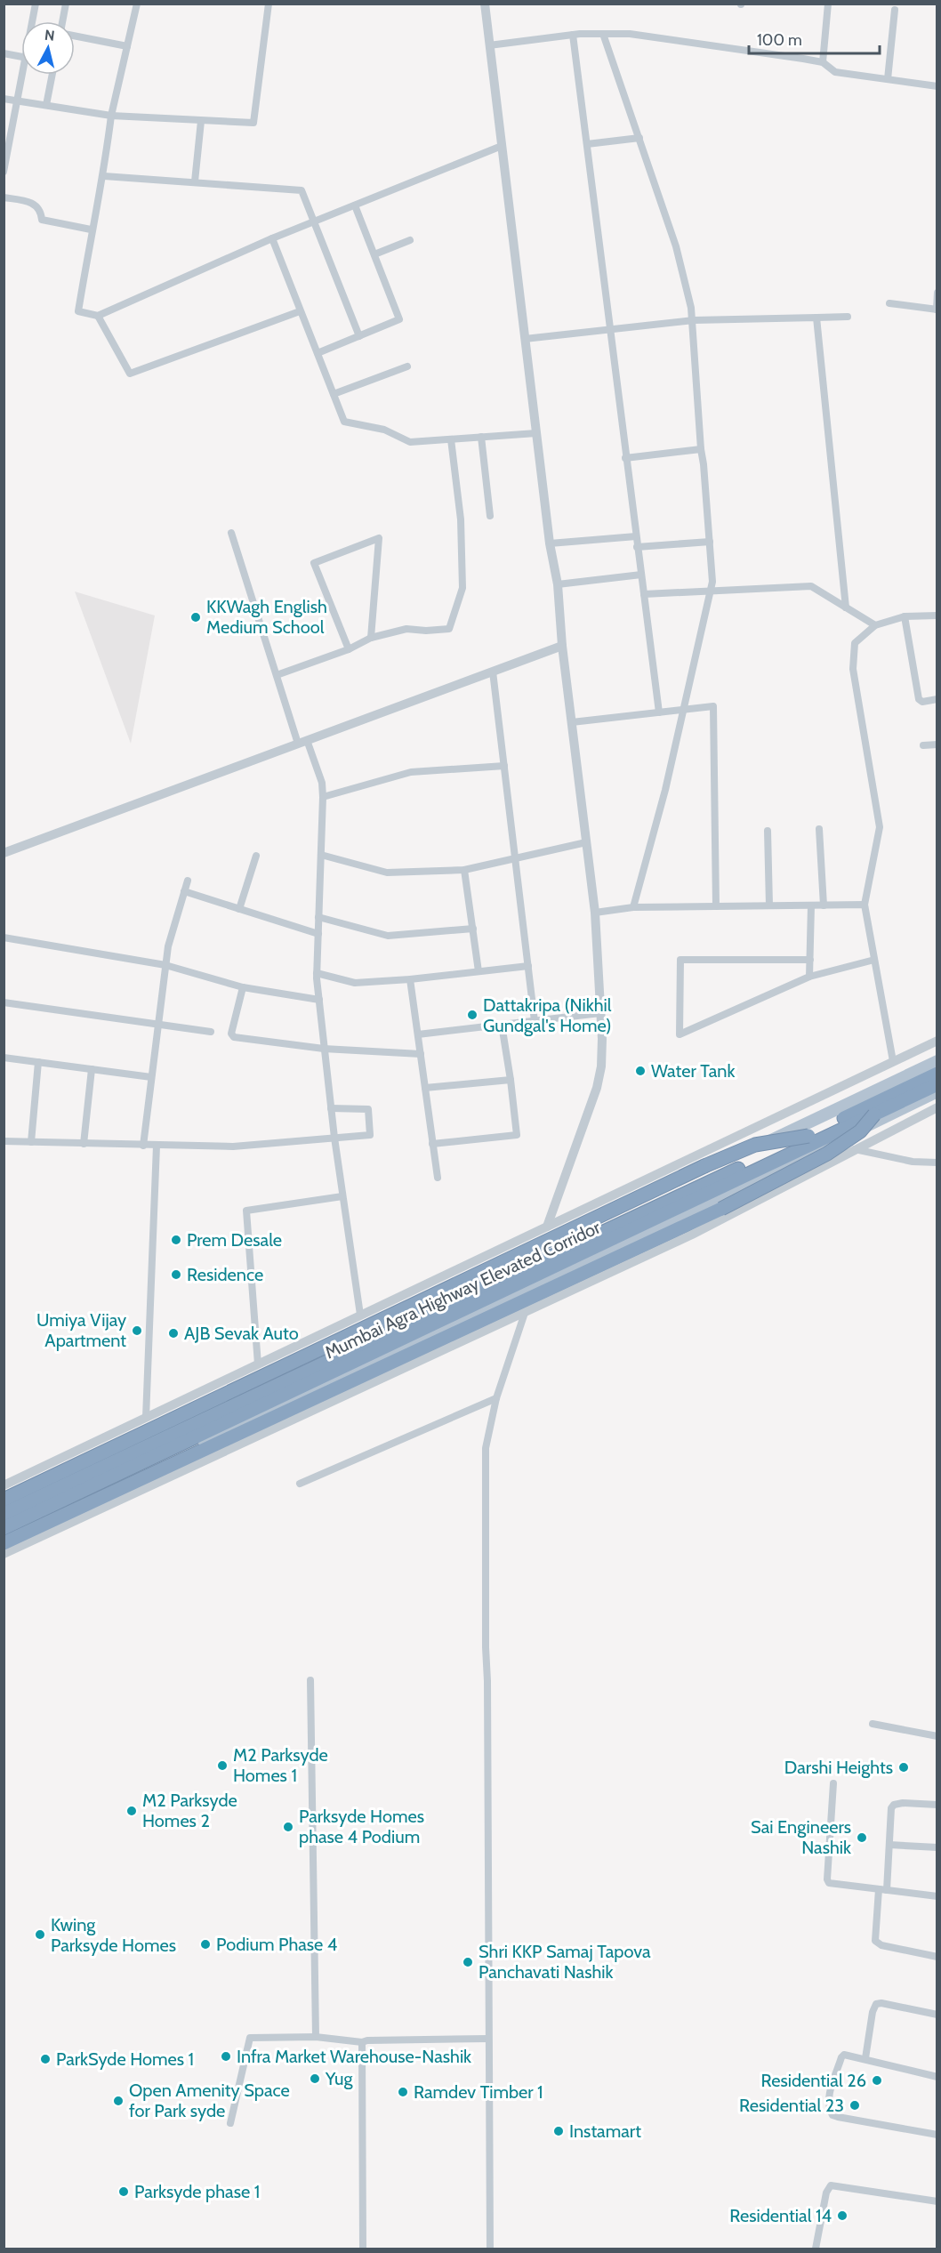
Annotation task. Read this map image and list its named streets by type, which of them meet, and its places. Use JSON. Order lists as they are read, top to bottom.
{
  "streets": {
    "highway": ["Mumbai Agra Highway Elevated Corridor"]
  },
  "places": [
    "KKWagh English Medium School",
    "Dattakripa (Nikhil Gundgal's Home)",
    "Water Tank",
    "Prem Desale",
    "Residence",
    "Umiya Vijay Apartment",
    "AJB Sevak Auto",
    "M2 Parksyde Homes 1",
    "Darshi Heights",
    "M2 Parksyde Homes 2",
    "Parksyde Homes phase 4 Podium",
    "Sai Engineers Nashik",
    "Kwing Parksyde Homes",
    "Podium Phase 4",
    "Shri KKP Samaj Tapova Panchavati Nashik",
    "Infra Market Warehouse-Nashik",
    "ParkSyde Homes 1",
    "Yug",
    "Residential 26",
    "Ramdev Timber 1",
    "Open Amenity Space for Park syde",
    "Residential 23",
    "Instamart",
    "Parksyde phase 1",
    "Residential 14"
  ],
  "scale_bar": "100 m",
  "north": "top"
}
